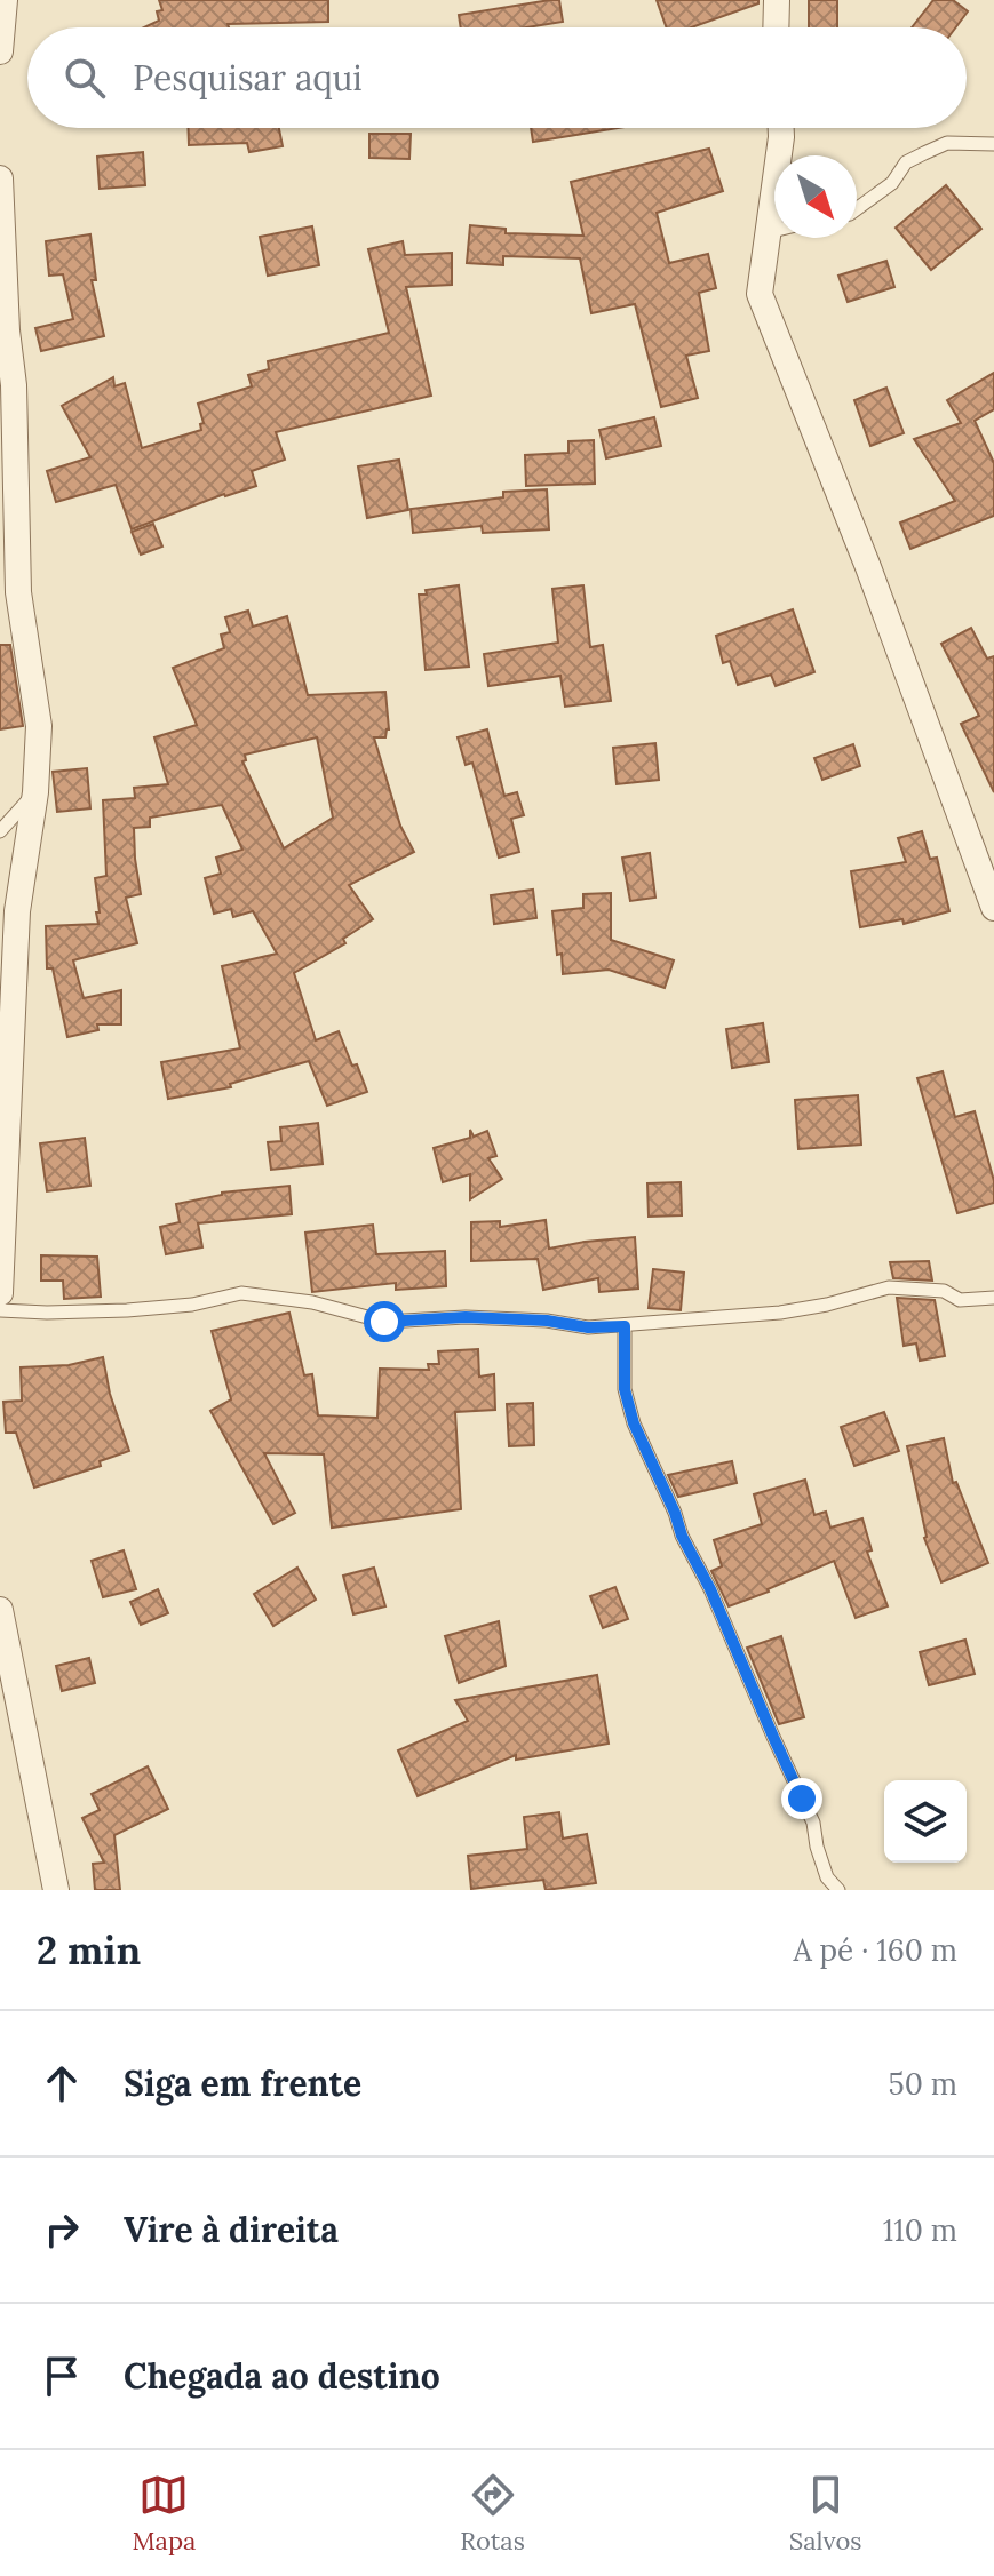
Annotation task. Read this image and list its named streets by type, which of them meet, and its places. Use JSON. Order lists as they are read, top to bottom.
{
  "north": "bottom right",
  "page": {
    "search": "Pesquisar aqui",
    "heading": ["2 min", "A pé · 160 m"],
    "list": [
      ["Siga em frente", "50 m"],
      ["Vire à direita", "110 m"],
      "Chegada ao destino"
    ],
    "nav": ["Mapa", "Rotas", "Salvos"]
  }
}
